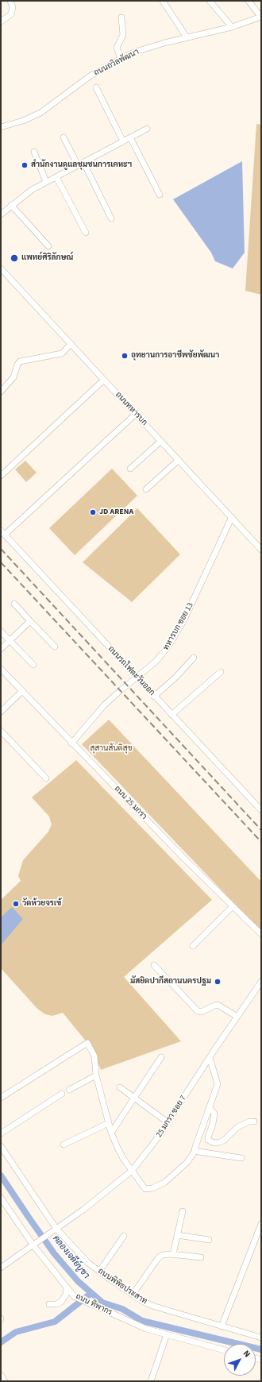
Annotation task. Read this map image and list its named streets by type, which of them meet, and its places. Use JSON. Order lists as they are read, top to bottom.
{
  "streets": {
    "street": [
      "ถนนถวิลพัฒนา",
      "ถนนทหารบก",
      "ทหารบก ซอย 13",
      "ถนนรถไฟตะวันออก",
      "ถนน 25 มกรา",
      "25 มกรา ซอย 7",
      "ถนนพิพิธประสาท",
      "ถนน ทิพากร"
    ]
  },
  "crossings": [
    ["ถนนทหารบก", "ทหารบก ซอย 13"],
    ["ทหารบก ซอย 13", "ถนนรถไฟตะวันออก"],
    ["ทหารบก ซอย 13", "ถนน 25 มกรา"],
    ["25 มกรา ซอย 7", "ถนนพิพิธประสาท"],
    ["25 มกรา ซอย 7", "ถนน ทิพากร"]
  ],
  "water": ["คลองเจดีย์บูชา"],
  "parks": ["สุสานสันติสุข"],
  "places": [
    "สำนักงานดูแลชุมชนการเคหะฯ",
    "แพทย์ศิริลักษณ์",
    "อุทยานการอาชีพชัยพัฒนา",
    "JD ARENA",
    "วัดห้วยจรเข้",
    "มัสยิดปากีสถานนครปฐม"
  ],
  "north": "top right"
}
